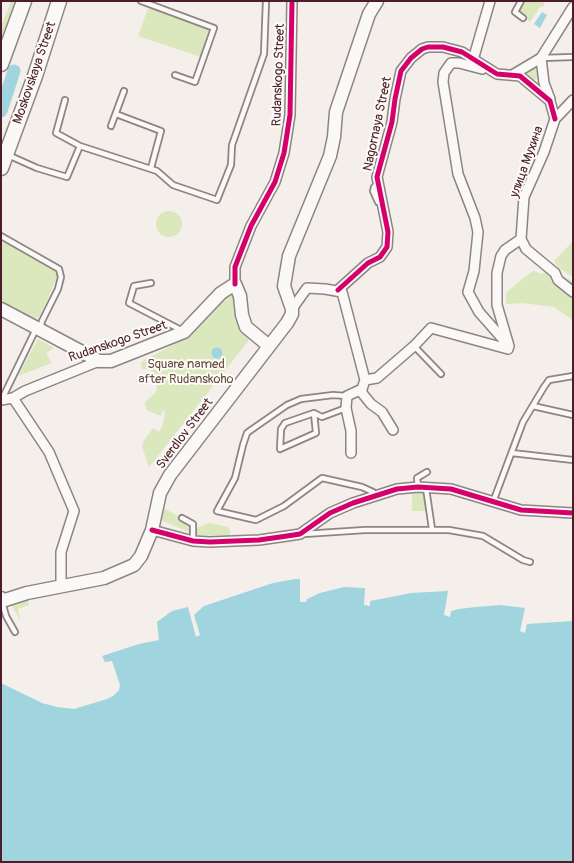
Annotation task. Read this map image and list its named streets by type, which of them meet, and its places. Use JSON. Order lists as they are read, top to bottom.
{
  "streets": {
    "main road": ["Moskovskaya Street", "Rudanskogo Street", "Sverdlov Street"],
    "street": ["Nagornaya Street", "улица Мухина"]
  },
  "parks": ["Square named after Rudanskoho"]
}
